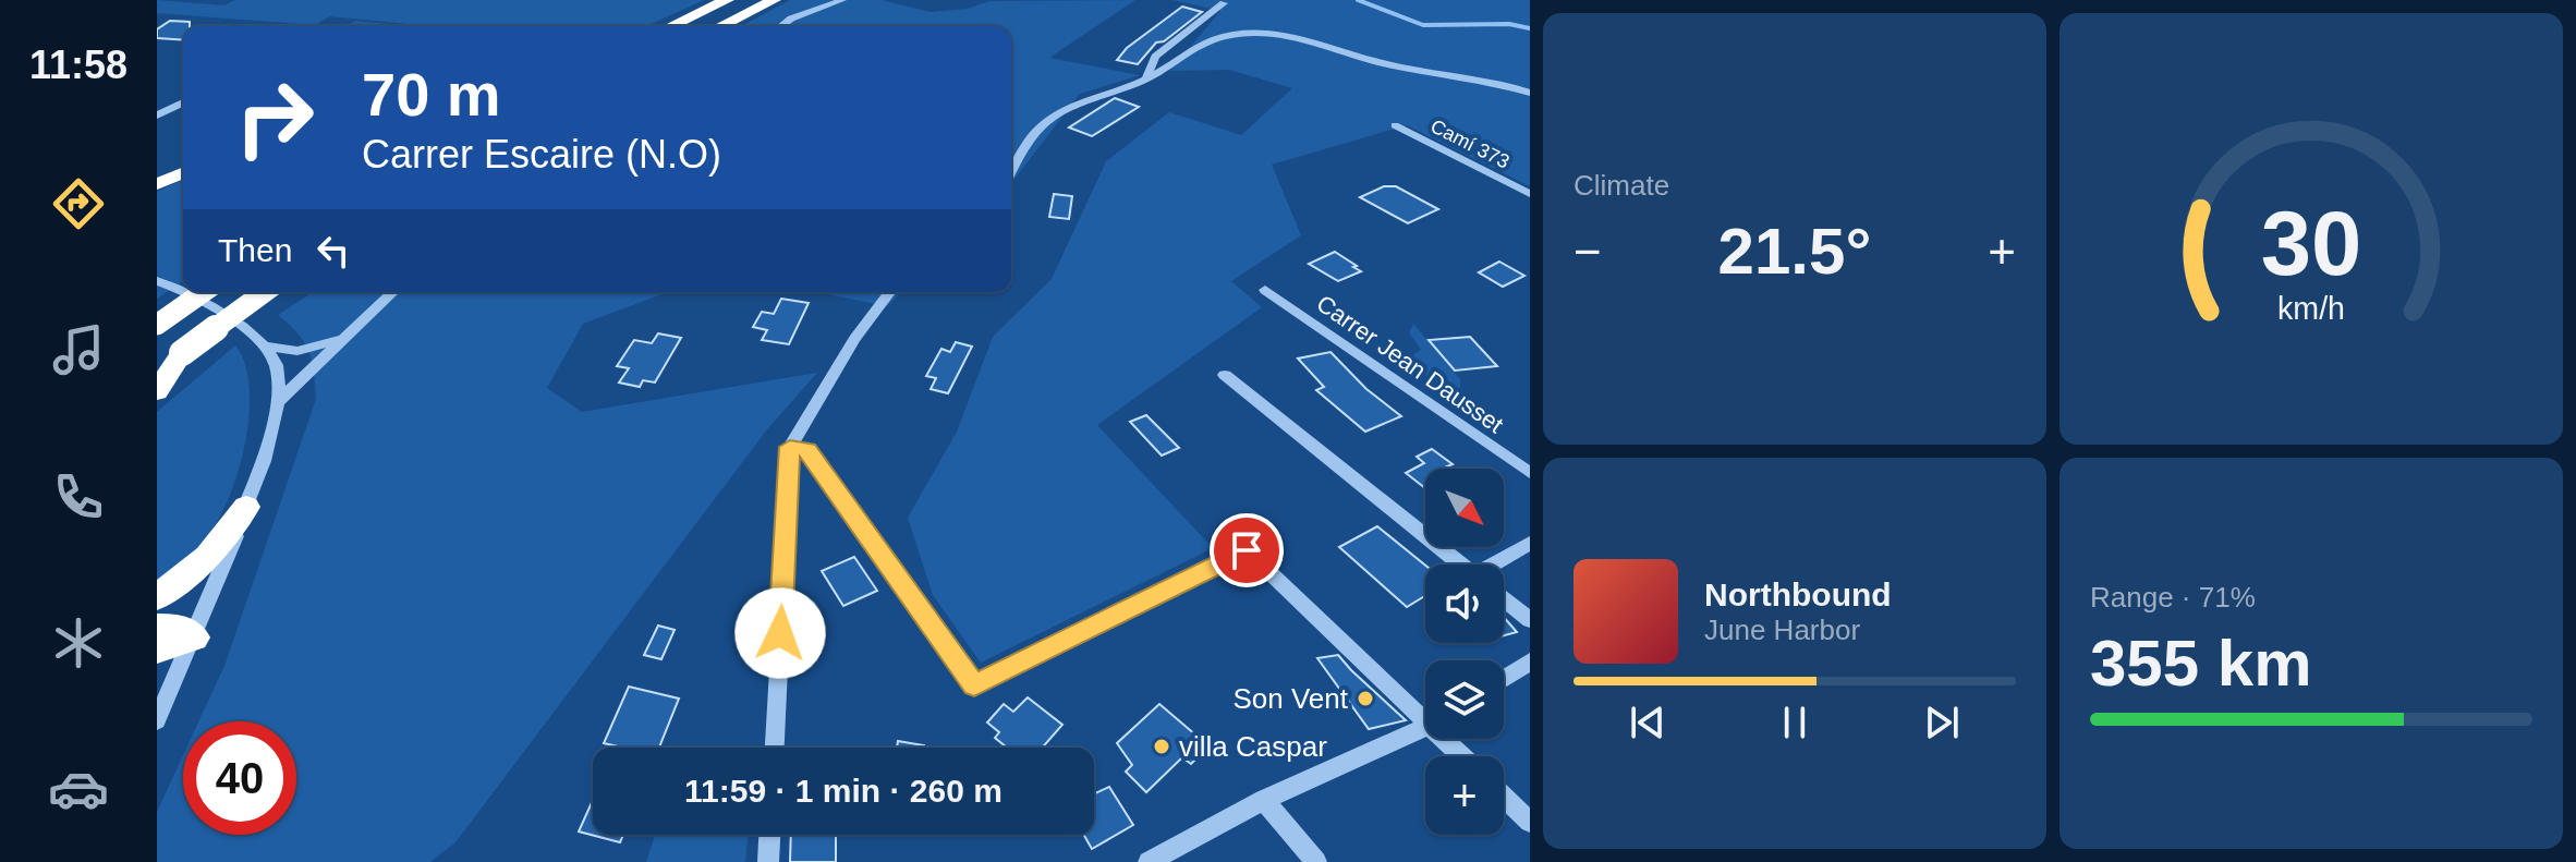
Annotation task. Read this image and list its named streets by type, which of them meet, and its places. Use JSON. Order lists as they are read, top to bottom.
{
  "streets": {
    "street": ["Camí 373", "Carrer Jean Dausset"]
  },
  "places": ["Son Vent", "villa Caspar"],
  "north": "bottom right",
  "page": {
    "tabs": "11:58",
    "tile": [
      "Climate",
      ["Range · 71%", "355 km"]
    ],
    "turn": ["70 m", "Carrer Escaire (N.O)"],
    "then": "Then",
    "heat": ["−", "21.5°", "+"],
    "map_buttons": "+",
    "song": ["Northbound", "June Harbor"],
    "limit": "40",
    "trip": "11:59 · 1 min · 260 m",
    "gauge": ["30", "km/h"]
  }
}
